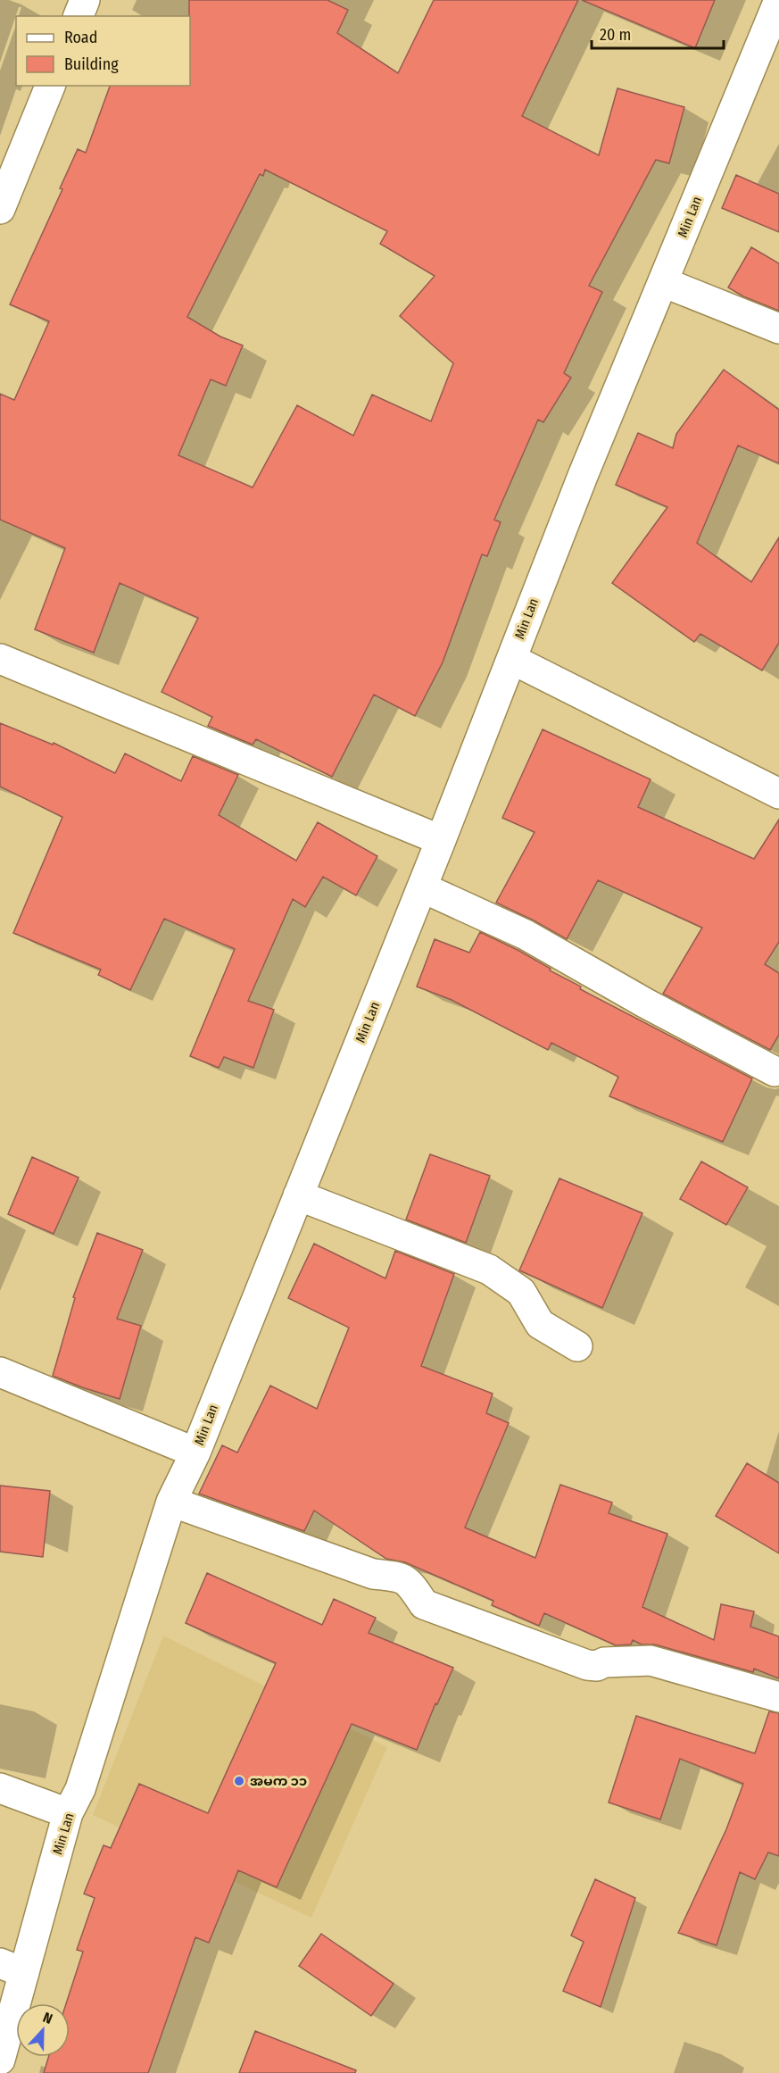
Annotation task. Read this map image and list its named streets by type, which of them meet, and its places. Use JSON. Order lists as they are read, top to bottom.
{
  "streets": {
    "street": ["Min Lan"]
  },
  "places": ["အမက ၁၁"],
  "legend": ["Road", "Building"],
  "scale_bar": "20 m",
  "north": "top"
}
